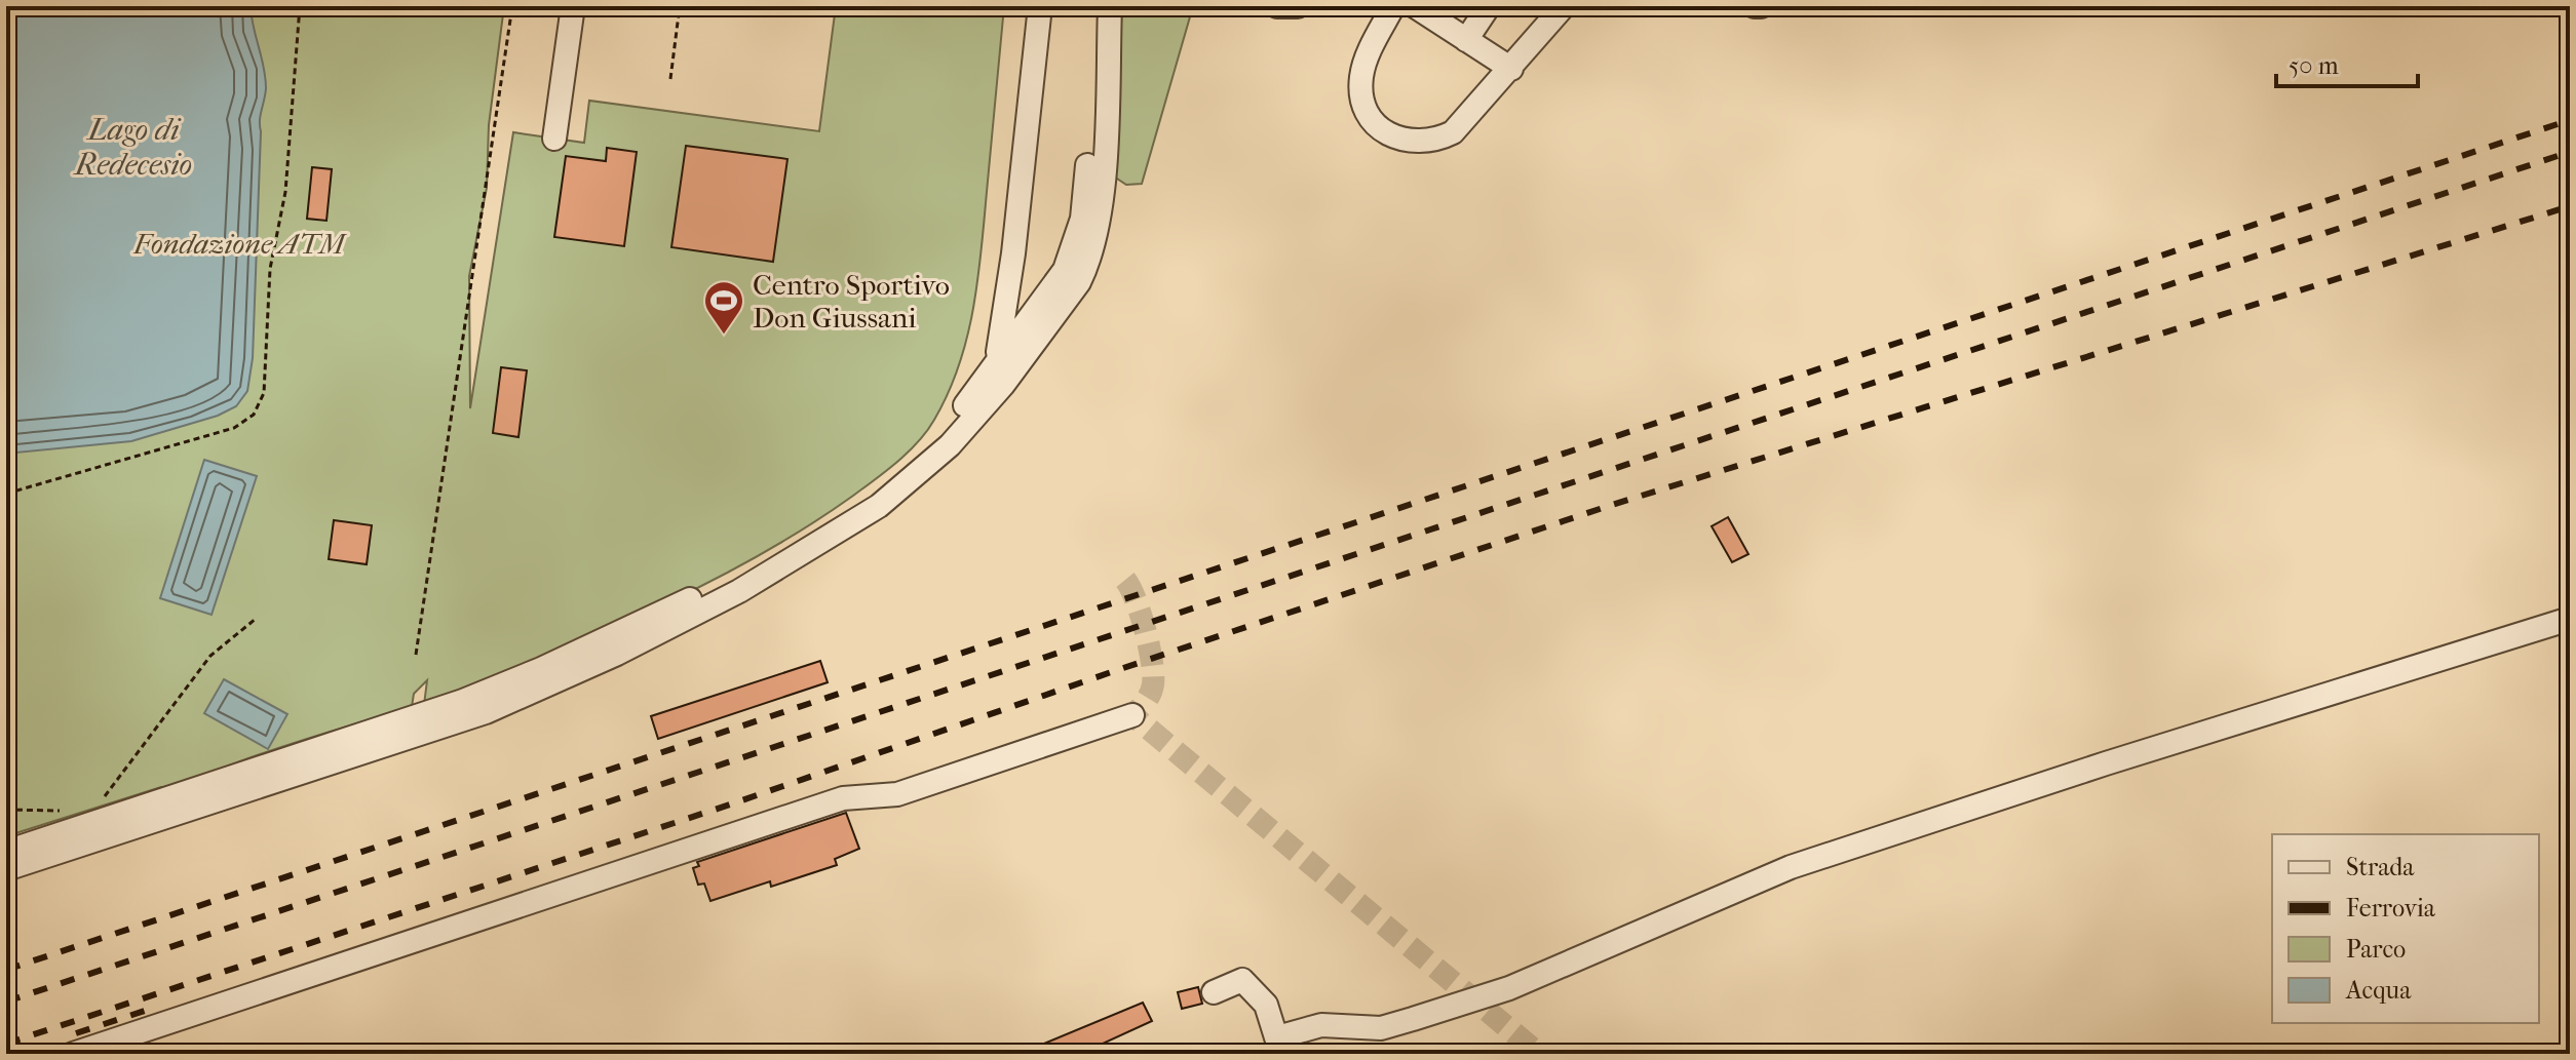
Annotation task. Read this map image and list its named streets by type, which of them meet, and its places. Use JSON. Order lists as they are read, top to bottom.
{
  "water": ["Lago di Redecesio"],
  "parks": ["Fondazione ATM"],
  "places": {
    "sports": ["Centro Sportivo Don Giussani"]
  },
  "legend": [
    "Strada",
    "Ferrovia",
    "Parco",
    "Acqua"
  ],
  "scale_bar": "50 m"
}
